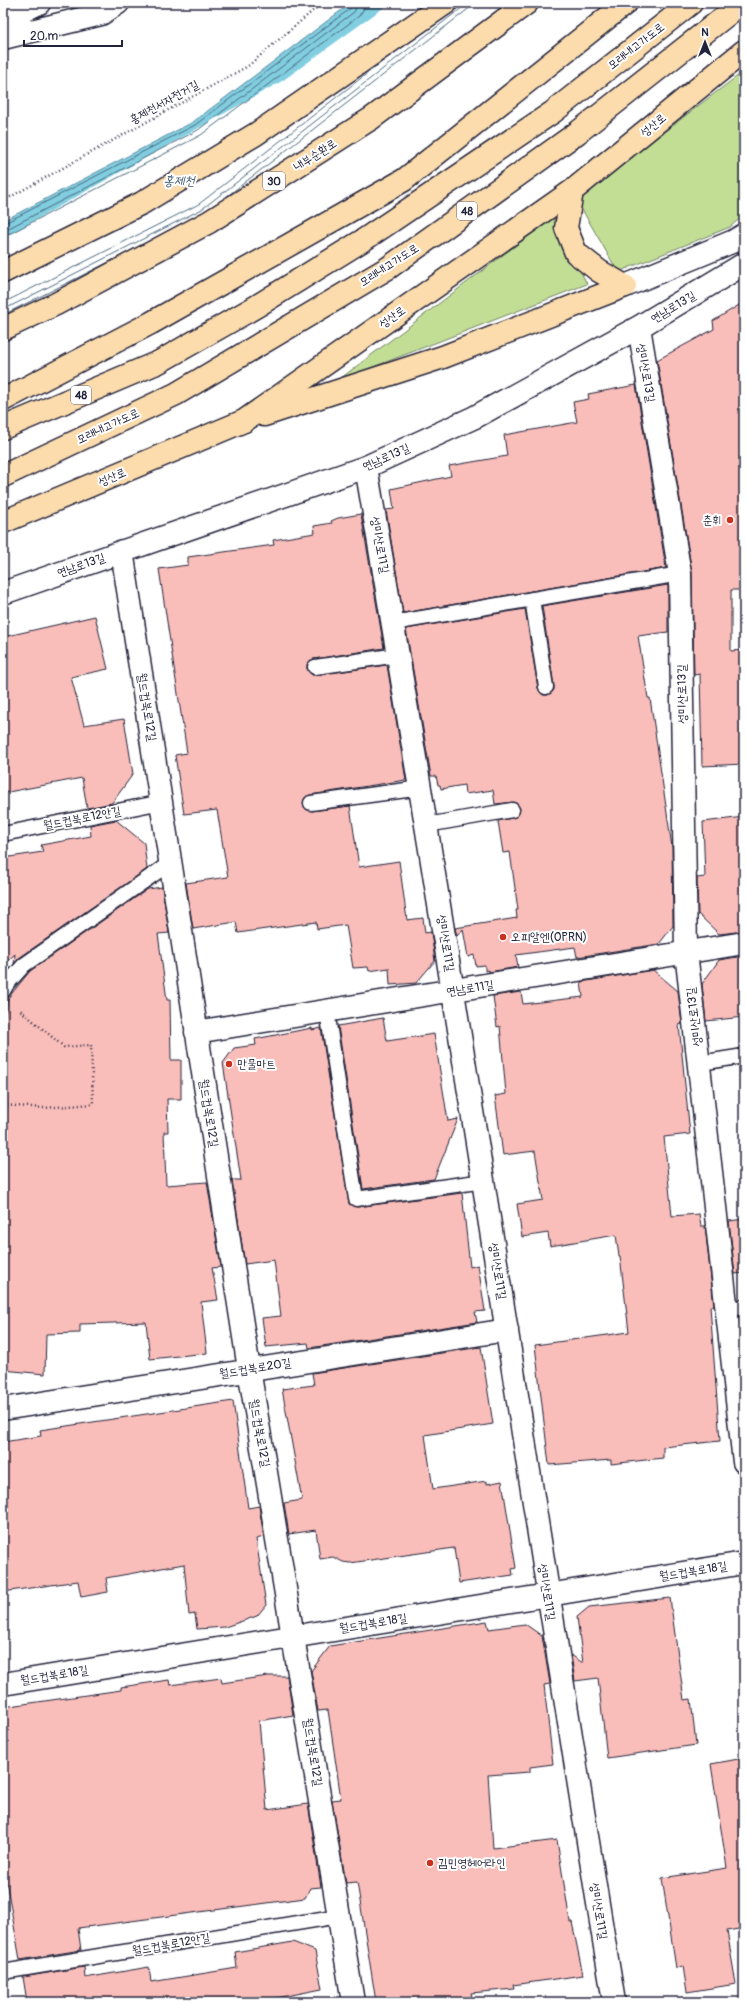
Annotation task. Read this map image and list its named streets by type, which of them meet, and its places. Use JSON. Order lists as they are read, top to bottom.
{
  "streets": {
    "main road": [
      "모래내고가도로",
      "성산로",
      "내부순환로",
      "30",
      "48"
    ],
    "street": [
      "연남로13길",
      "성미산로13길",
      "성미산로11길",
      "월드컵북로12길",
      "연남로11길",
      "월드컵북로20길",
      "월드컵북로18길"
    ],
    "lane": ["월드컵북로12안길"],
    "path": ["홍제천서자전거길"]
  },
  "crossings": [
    ["연남로13길", "성미산로13길"],
    ["연남로13길", "성미산로11길"],
    ["연남로13길", "월드컵북로12길"],
    ["성미산로13길", "연남로11길"],
    ["성미산로11길", "연남로11길"],
    ["성미산로11길", "월드컵북로20길"],
    ["성미산로11길", "월드컵북로18길"],
    ["월드컵북로12길", "월드컵북로12안길"],
    ["월드컵북로12길", "연남로11길"],
    ["월드컵북로12길", "월드컵북로20길"],
    ["월드컵북로12길", "월드컵북로18길"]
  ],
  "water": ["홍제천"],
  "places": [
    "춘휘",
    "오피알엔(OPRN)",
    "만물마트",
    "김민영헤어라인"
  ],
  "scale_bar": "20 m",
  "north": "top"
}
